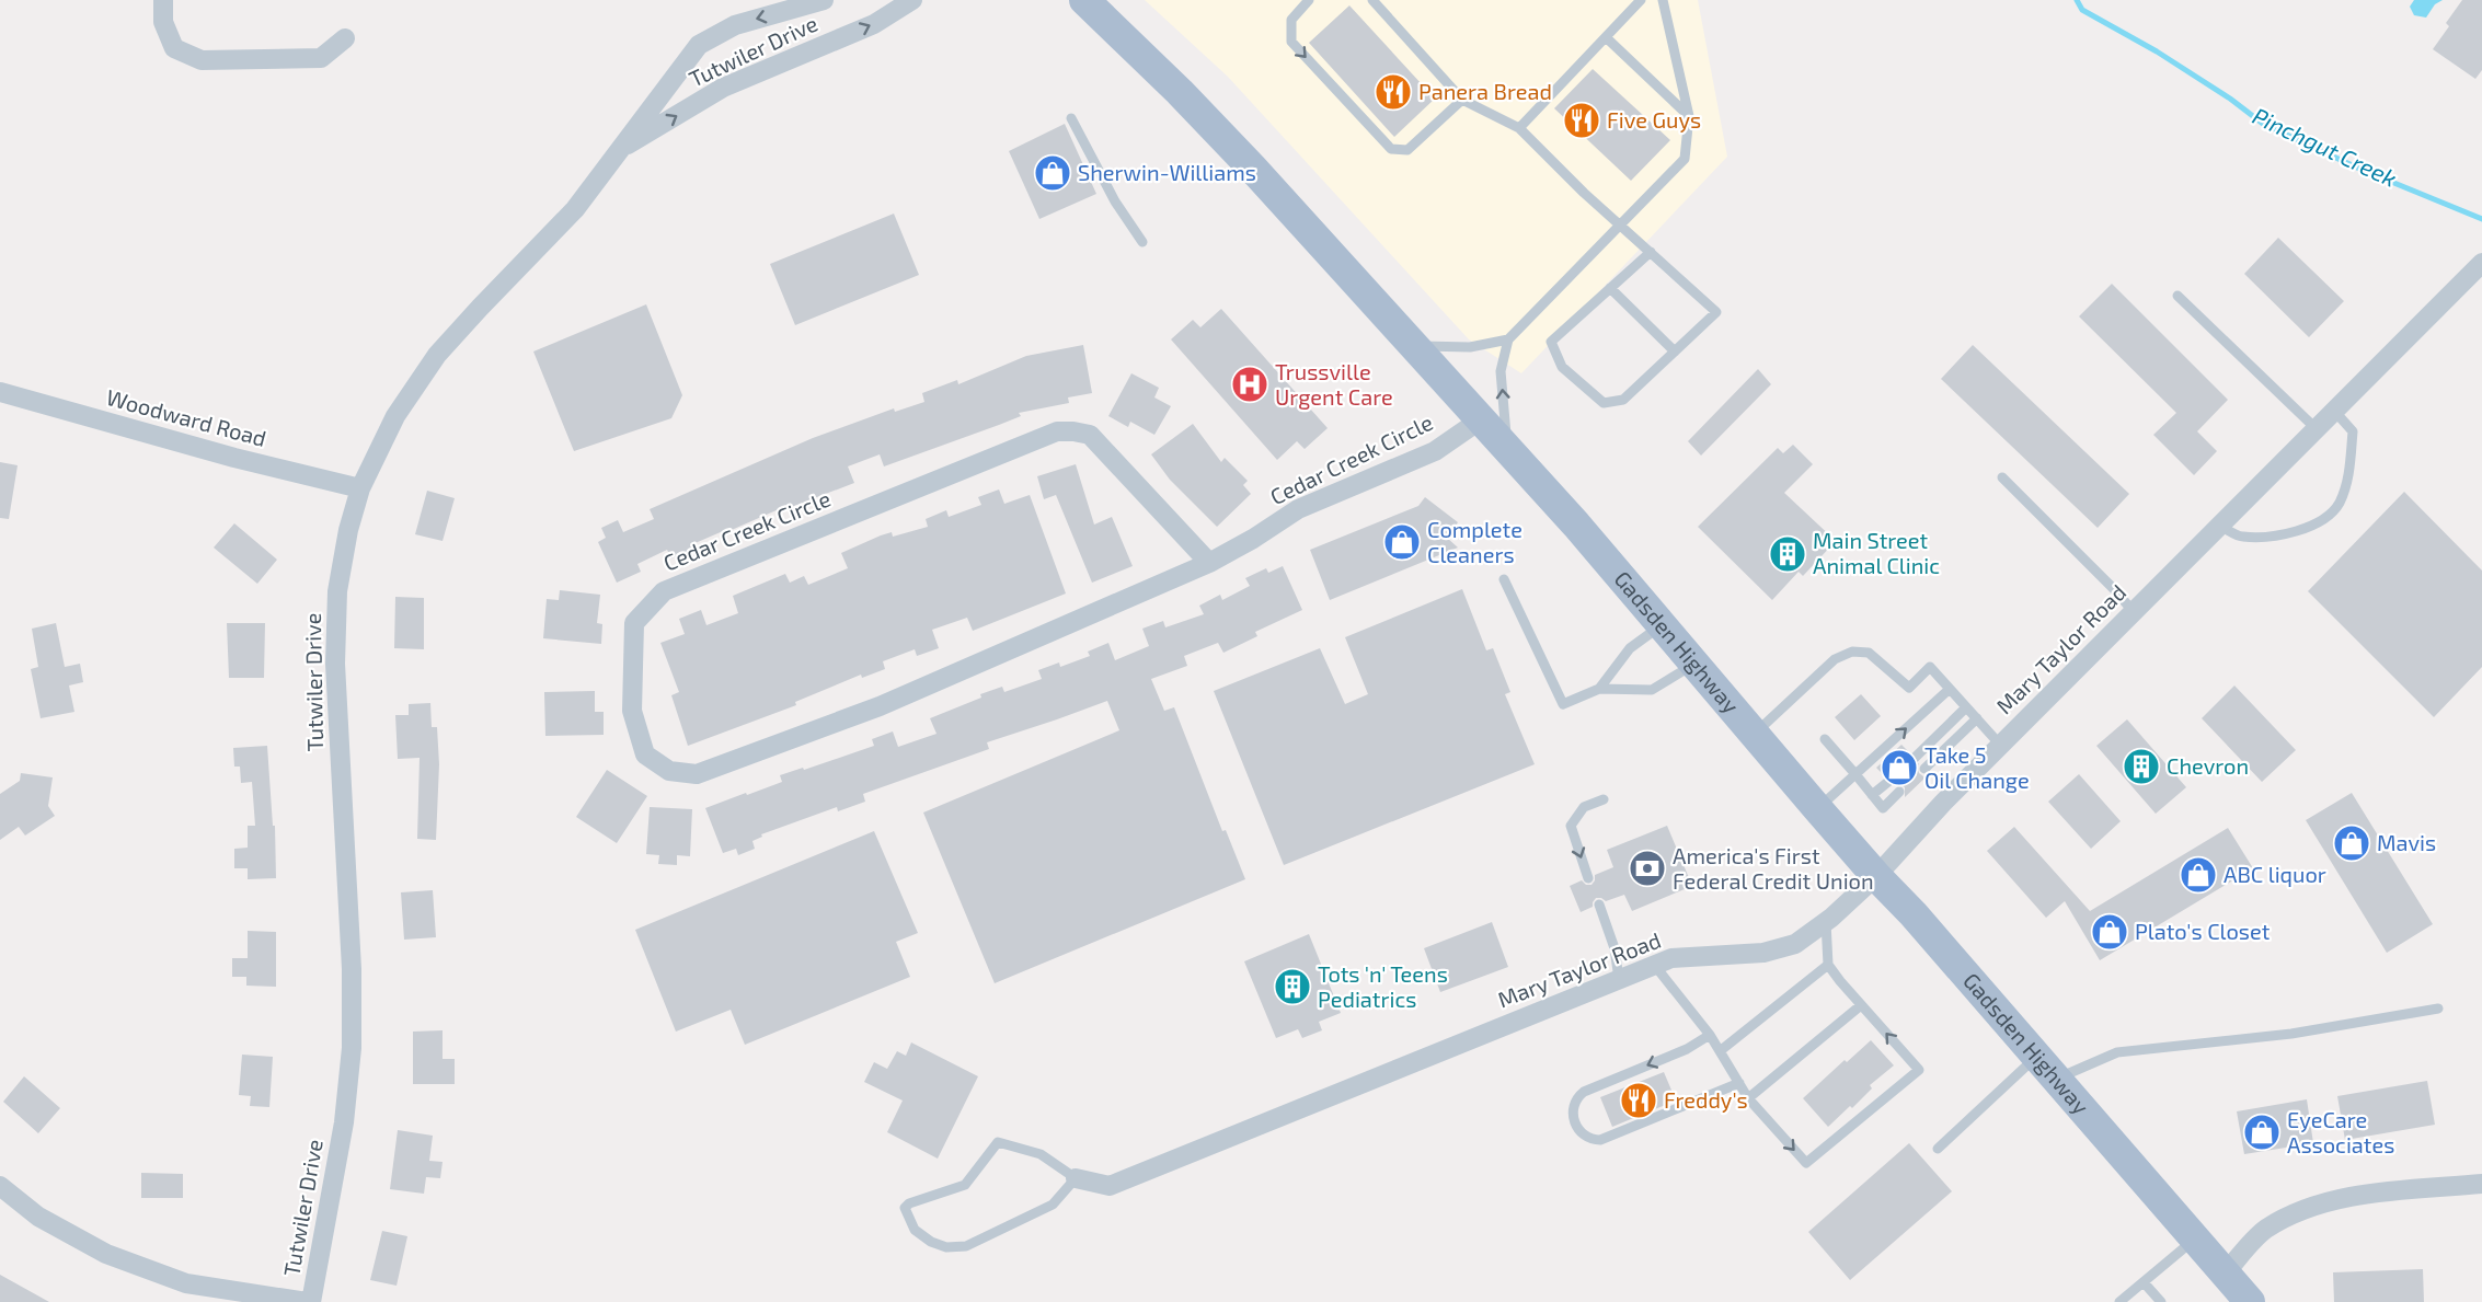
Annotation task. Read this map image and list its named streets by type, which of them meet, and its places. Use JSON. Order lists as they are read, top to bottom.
{
  "streets": {
    "main road": ["Gadsden Highway"],
    "street": [
      "Tutwiler Drive",
      "Woodward Road",
      "Cedar Creek Circle",
      "Mary Taylor Road"
    ]
  },
  "crossings": [
    ["Tutwiler Drive", "Woodward Road"],
    ["Cedar Creek Circle", "Gadsden Highway"],
    ["Gadsden Highway", "Mary Taylor Road"]
  ],
  "water": ["Pinchgut Creek"],
  "places": {
    "restaurant": ["Panera Bread", "Five Guys", "Freddy's"],
    "shop": [
      "Sherwin-Williams",
      "Complete Cleaners",
      "Take 5 Oil Change",
      "Mavis",
      "ABC liquor",
      "Plato's Closet",
      "EyeCare Associates"
    ],
    "hospital": ["Trussville Urgent Care"],
    "building": ["Main Street Animal Clinic", "Chevron", "Tots 'n' Teens Pediatrics"],
    "bank": ["America's First Federal Credit Union"]
  }
}
